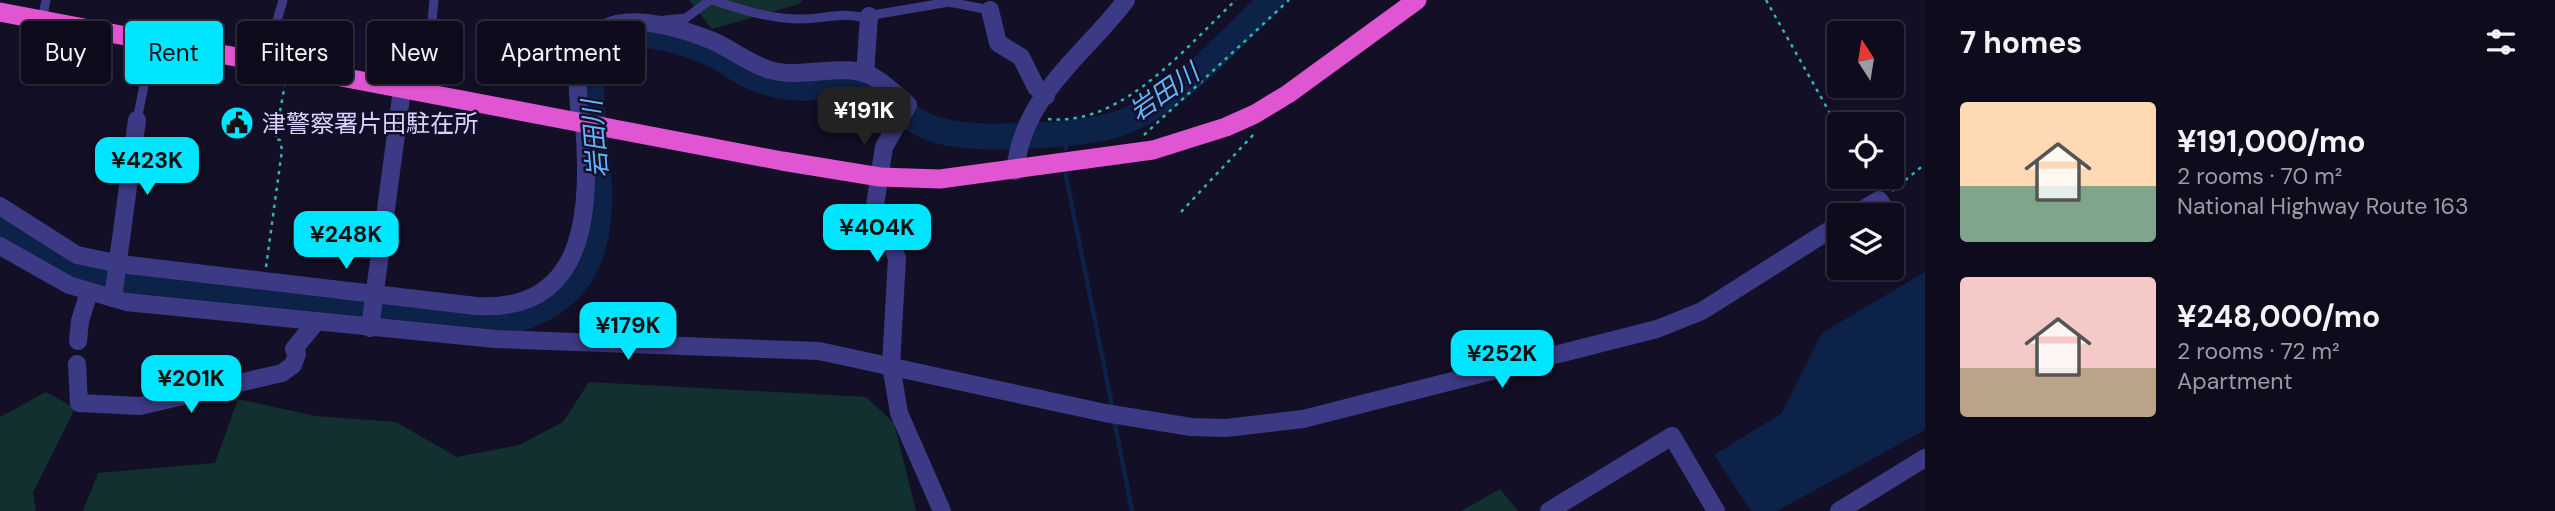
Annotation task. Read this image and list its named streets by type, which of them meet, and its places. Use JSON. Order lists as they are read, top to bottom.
{
  "water": ["岩田川"],
  "places": {
    "public building": ["津警察署片田駐在所"]
  },
  "north": "top",
  "page": {
    "heading": "7 homes",
    "chip": [
      "Buy",
      "Rent",
      "Filters",
      "New",
      "Apartment"
    ],
    "list": [
      {
        "name": "¥191,000/mo",
        "note": "2 rooms · 70 m² · National Highway Route 163"
      },
      {
        "name": "¥248,000/mo",
        "note": "2 rooms · 72 m² · Apartment"
      }
    ],
    "price": [
      "¥191K",
      "¥423K",
      "¥404K",
      "¥248K",
      "¥179K",
      "¥252K",
      "¥201K"
    ]
  }
}
